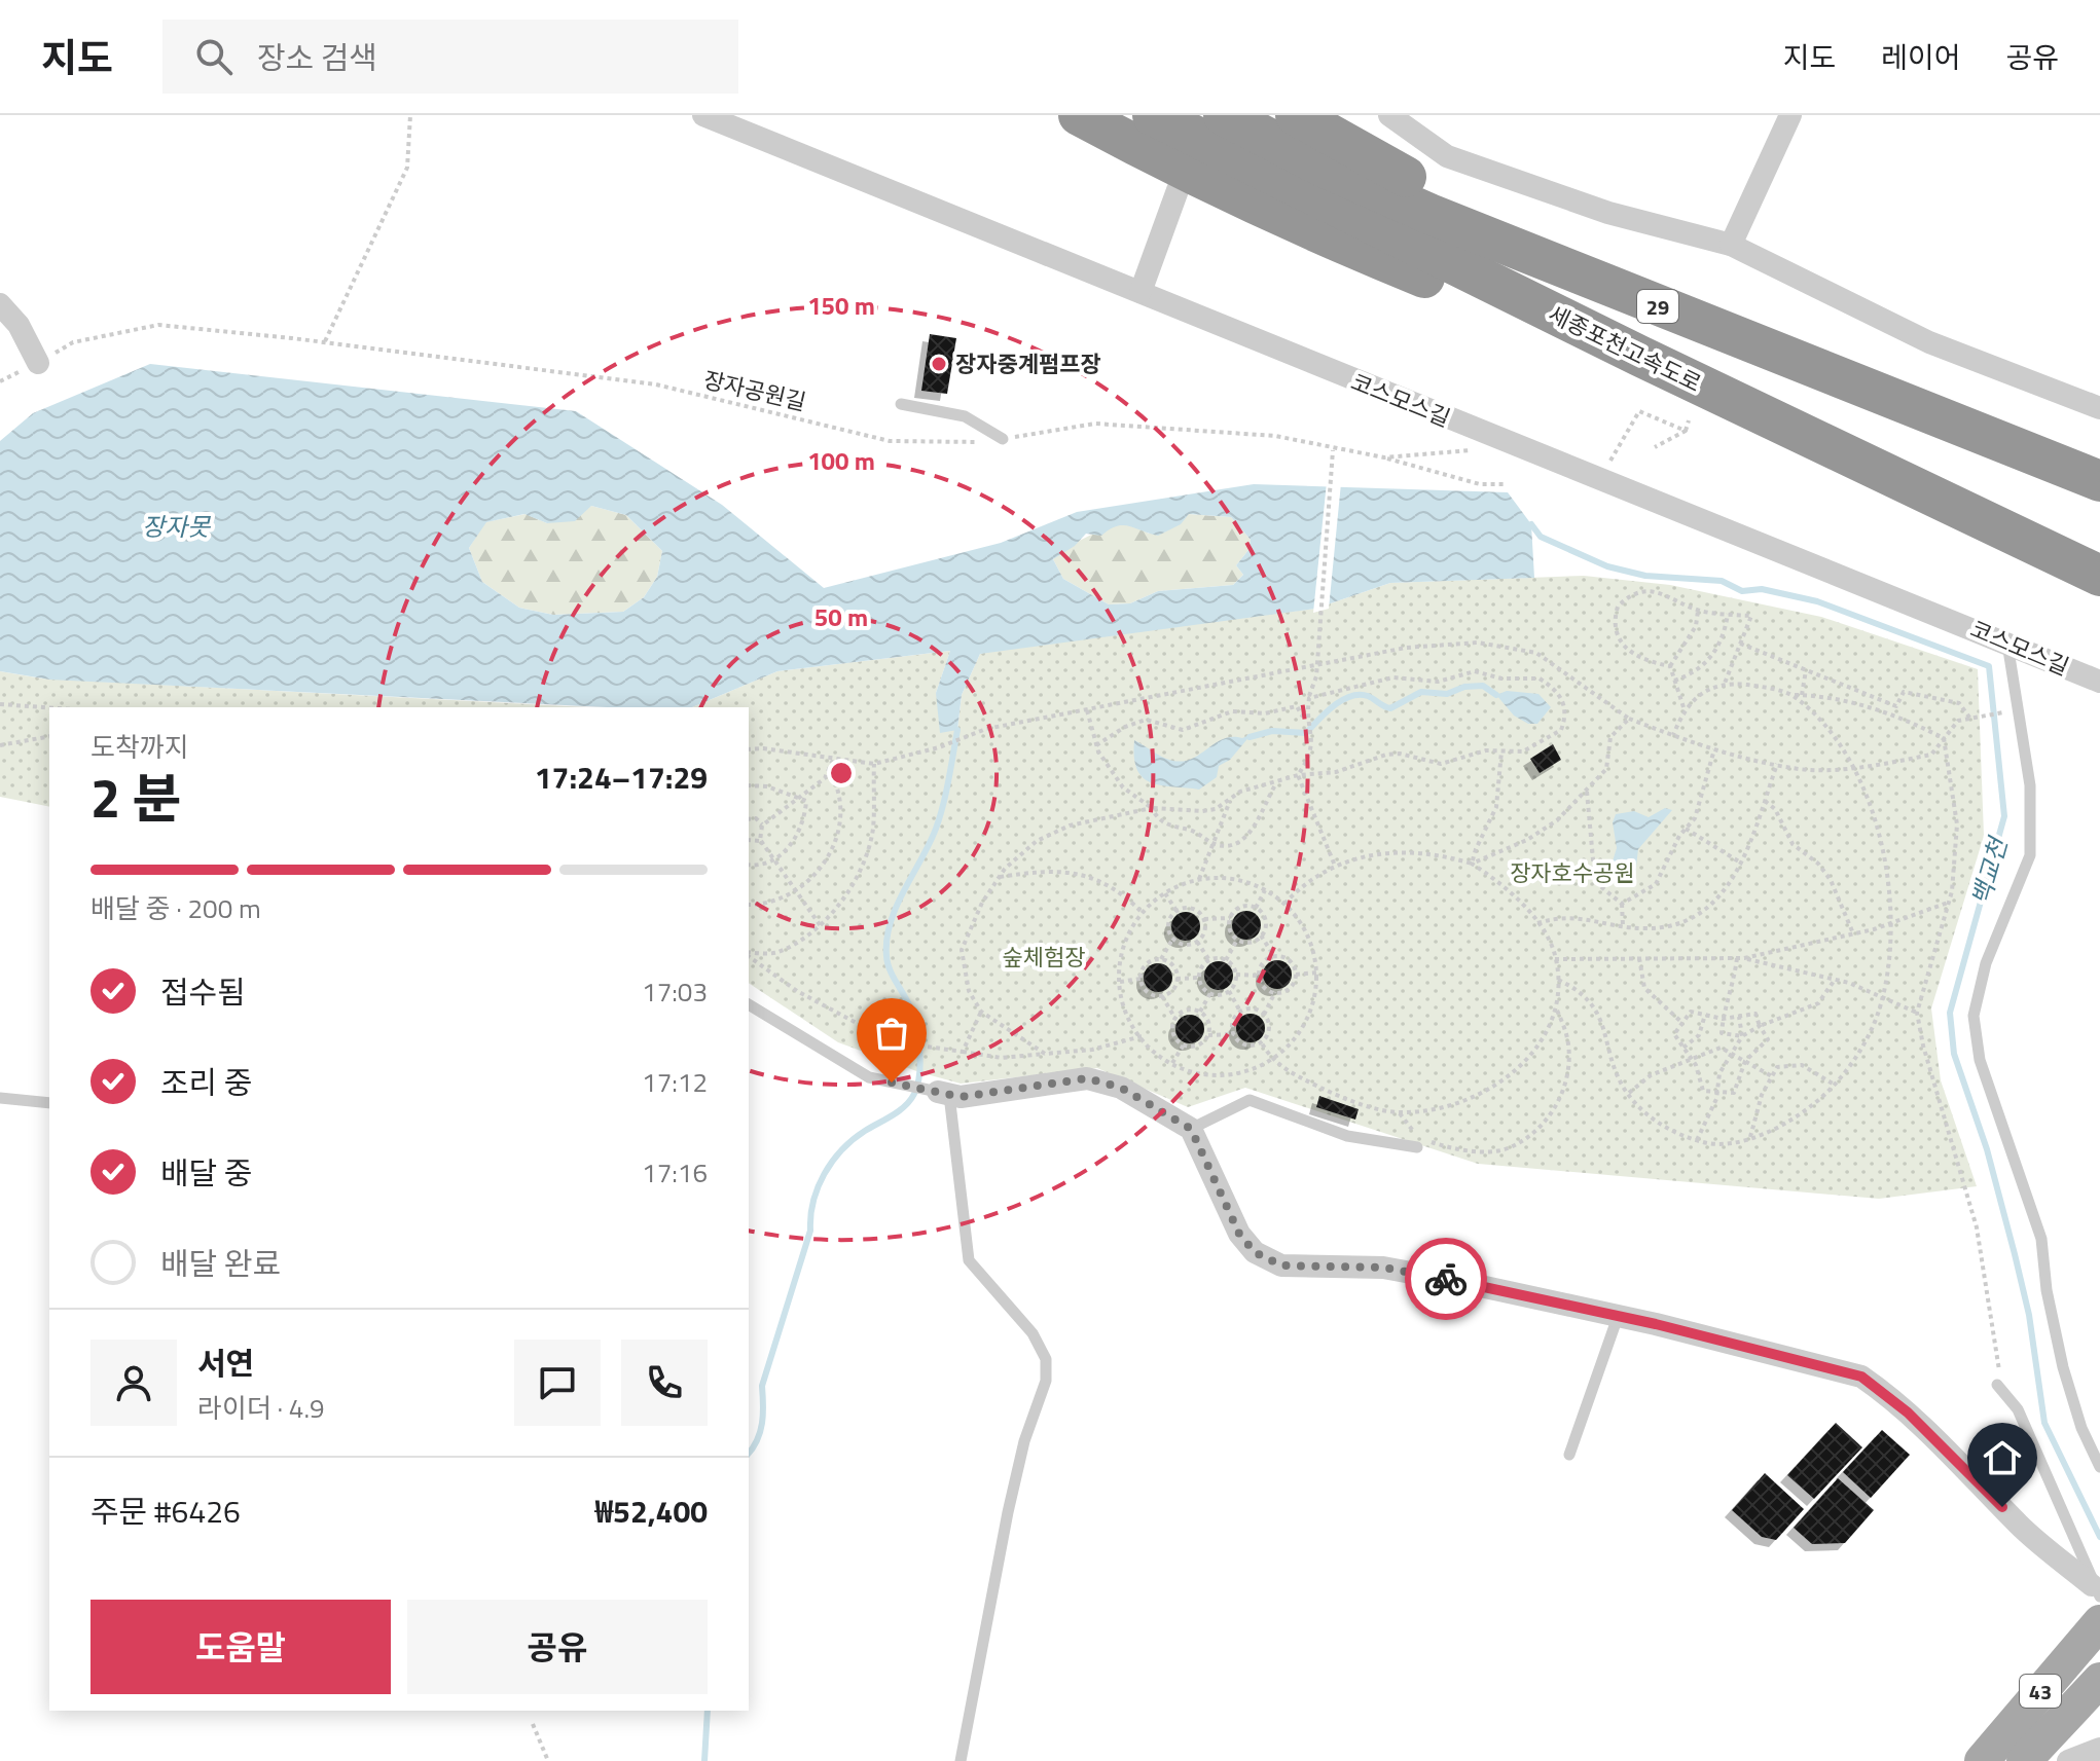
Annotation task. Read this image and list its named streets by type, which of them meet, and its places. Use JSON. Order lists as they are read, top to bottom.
{
  "streets": {
    "highway": ["29", "세종포천고속도로"],
    "main road": ["43"],
    "street": ["코스모스길"],
    "path": ["장자공원길"]
  },
  "crossings": [
    ["장자공원길", "코스모스길"]
  ],
  "water": ["장자못", "백교천"],
  "parks": ["장자호수공원", "숲체험장"],
  "places": ["장자중계펌프장"],
  "page": {
    "header": "지도",
    "search": "장소 검색",
    "nav": ["지도", "레이어", "공유"],
    "heading": ["2 분", "도착까지", "17:24–17:29"],
    "panel": [
      "서연",
      "라이더 · 4.9",
      "주문 #6426",
      "₩52,400"
    ],
    "bar": "배달 중 · 200 m",
    "list": [
      ["접수됨", "17:03"],
      ["조리 중", "17:12"],
      ["배달 중", "17:16"],
      "배달 완료"
    ],
    "buttons": ["도움말", "공유"]
  },
  "rings": ["150 m", "100 m", "50 m"]
}
